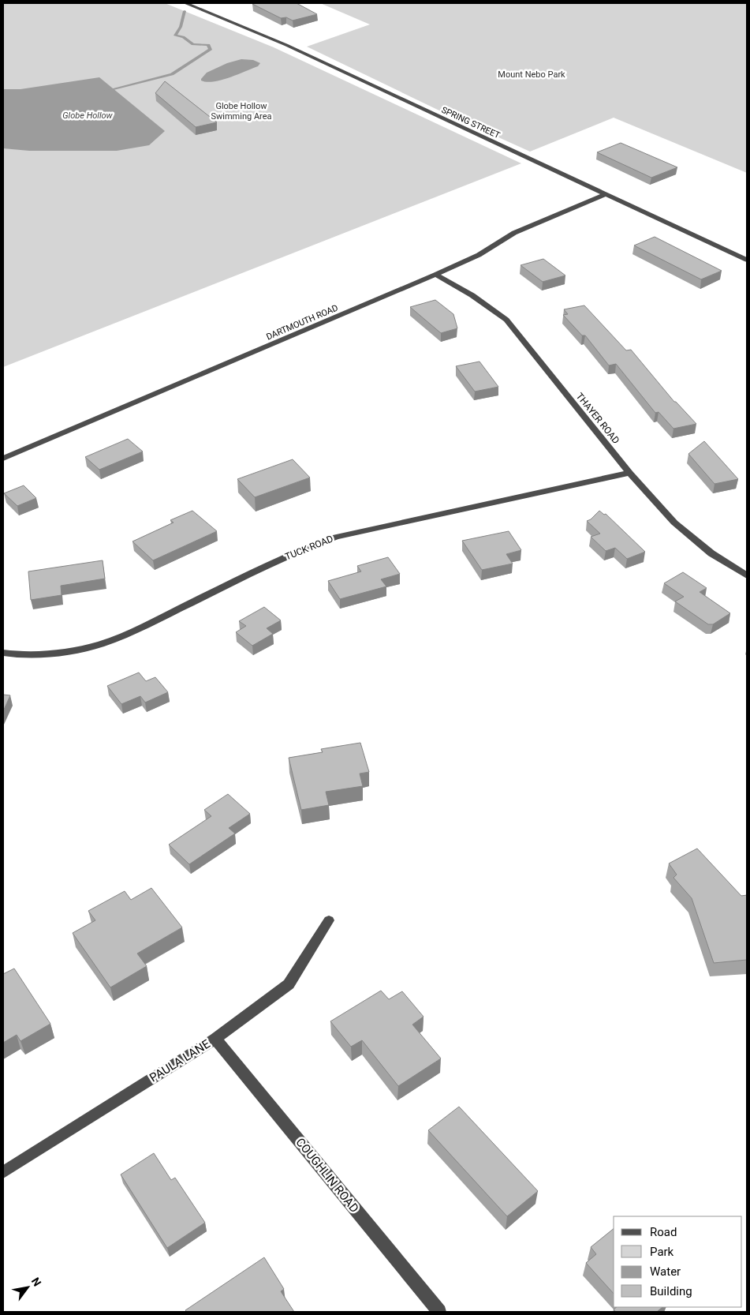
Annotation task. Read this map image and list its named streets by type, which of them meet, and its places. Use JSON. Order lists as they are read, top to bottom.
{
  "streets": {
    "street": [
      "SPRING STREET",
      "DARTMOUTH ROAD",
      "THAYER ROAD",
      "TUCK ROAD",
      "PAULA LANE",
      "COUGHLIN ROAD"
    ]
  },
  "crossings": [
    ["SPRING STREET", "DARTMOUTH ROAD"],
    ["DARTMOUTH ROAD", "THAYER ROAD"],
    ["THAYER ROAD", "TUCK ROAD"],
    ["PAULA LANE", "COUGHLIN ROAD"]
  ],
  "water": ["Globe Hollow"],
  "parks": ["Mount Nebo Park", "Globe Hollow Swimming Area"],
  "legend": [
    "Road",
    "Park",
    "Water",
    "Building"
  ],
  "north": "top right"
}
